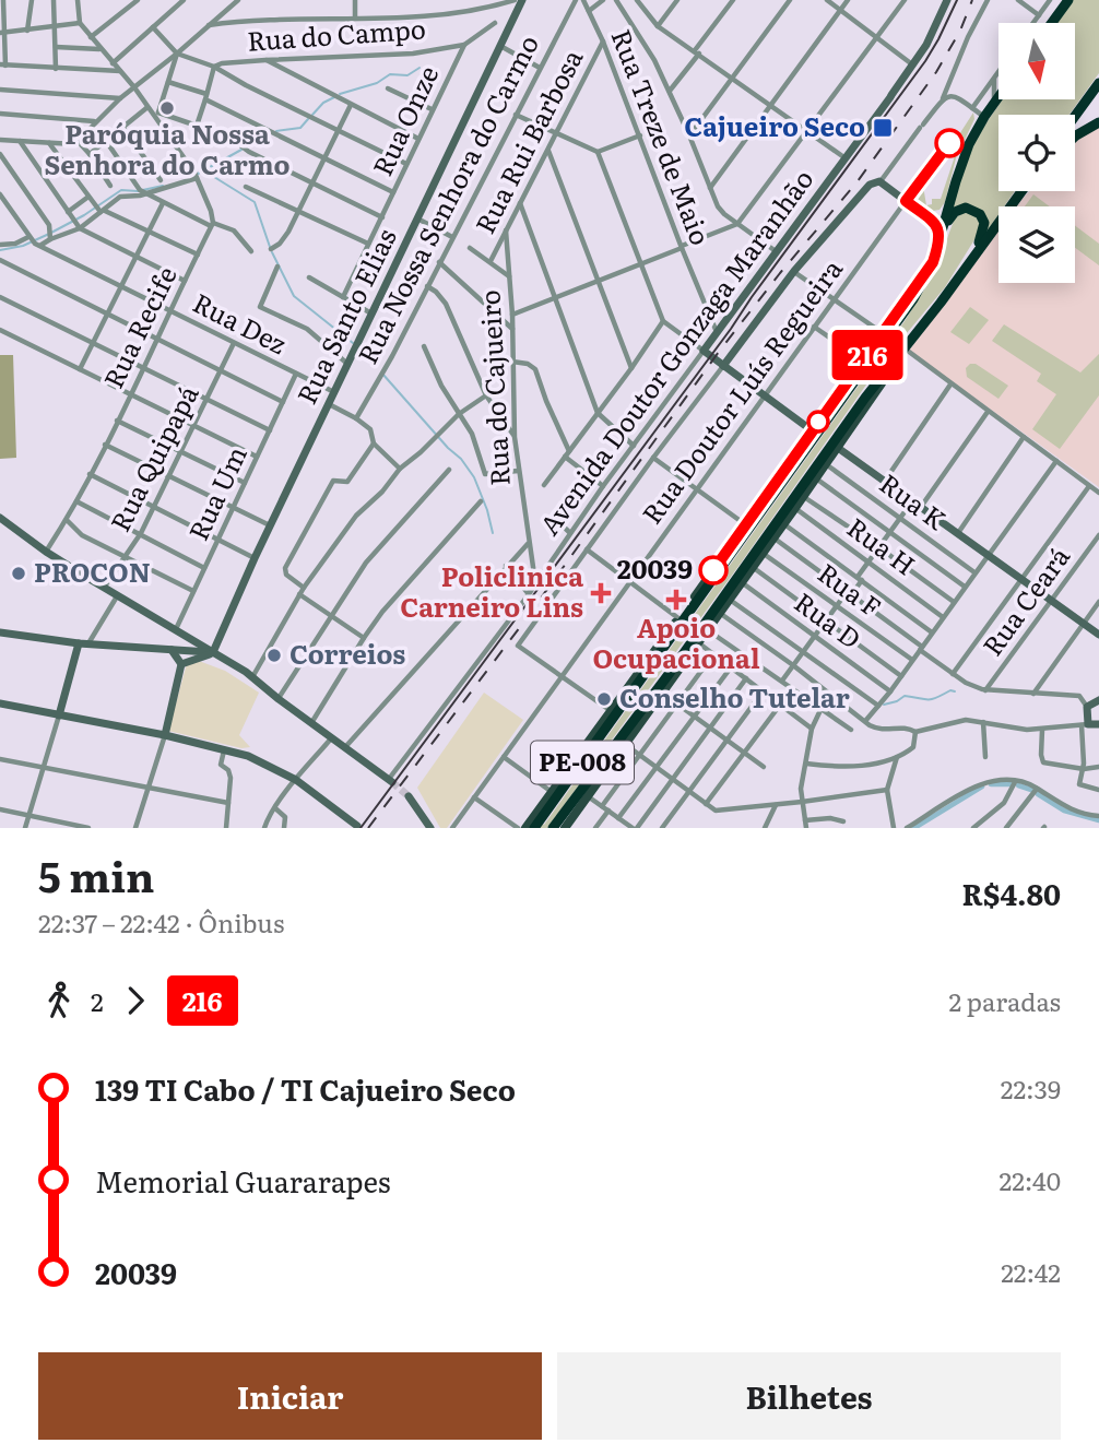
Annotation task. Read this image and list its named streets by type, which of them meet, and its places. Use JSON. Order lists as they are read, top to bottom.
{
  "streets": {
    "highway": ["PE-008"],
    "main road": ["Rua Santo Elias", "Avenida Doutor Gonzaga Maranhão"],
    "street": [
      "Rua do Campo",
      "Rua Onze",
      "Rua Treze de Maio",
      "Rua Rui Barbosa",
      "Rua Nossa Senhora do Carmo",
      "Rua Dez",
      "Rua Recife",
      "Rua do Cajueiro",
      "Rua Doutor Luís Regueira",
      "Rua Quipapá",
      "Rua Um",
      "Rua K",
      "Rua H",
      "Rua F",
      "Rua Ceará",
      "Rua D"
    ]
  },
  "crossings": [
    ["Rua do Campo", "Rua Onze"],
    ["Rua Treze de Maio", "Rua Rui Barbosa"],
    ["Rua Treze de Maio", "Avenida Doutor Gonzaga Maranhão"],
    ["Rua Rui Barbosa", "Rua do Cajueiro"],
    ["Rua Santo Elias", "Rua Dez"],
    ["Rua Dez", "Rua Recife"],
    ["Rua Dez", "Rua Quipapá"],
    ["Rua Dez", "Rua Um"],
    ["Avenida Doutor Gonzaga Maranhão", "Rua do Cajueiro"],
    ["Avenida Doutor Gonzaga Maranhão", "Rua Doutor Luís Regueira"]
  ],
  "places": {
    "other": [
      "Paróquia Nossa Senhora do Carmo",
      "20039",
      "PROCON",
      "Correios",
      "Conselho Tutelar"
    ],
    "transit": ["Cajueiro Seco"],
    "health": ["Policlinica Carneiro Lins", "Apoio Ocupacional"]
  },
  "lines": ["bus line 216"],
  "north": "bottom",
  "page": {
    "on_map": "216",
    "heading": ["5 min", "22:37 – 22:42 · Ônibus", "R$4.80"],
    "legs": ["2", "216", "2 paradas"],
    "list": [
      {
        "name": "139 TI Cabo / TI Cajueiro Seco",
        "value": "22:39"
      },
      {
        "name": "Memorial Guararapes",
        "value": "22:40"
      },
      {
        "name": "20039",
        "value": "22:42"
      }
    ],
    "buttons": ["Iniciar", "Bilhetes"]
  }
}
